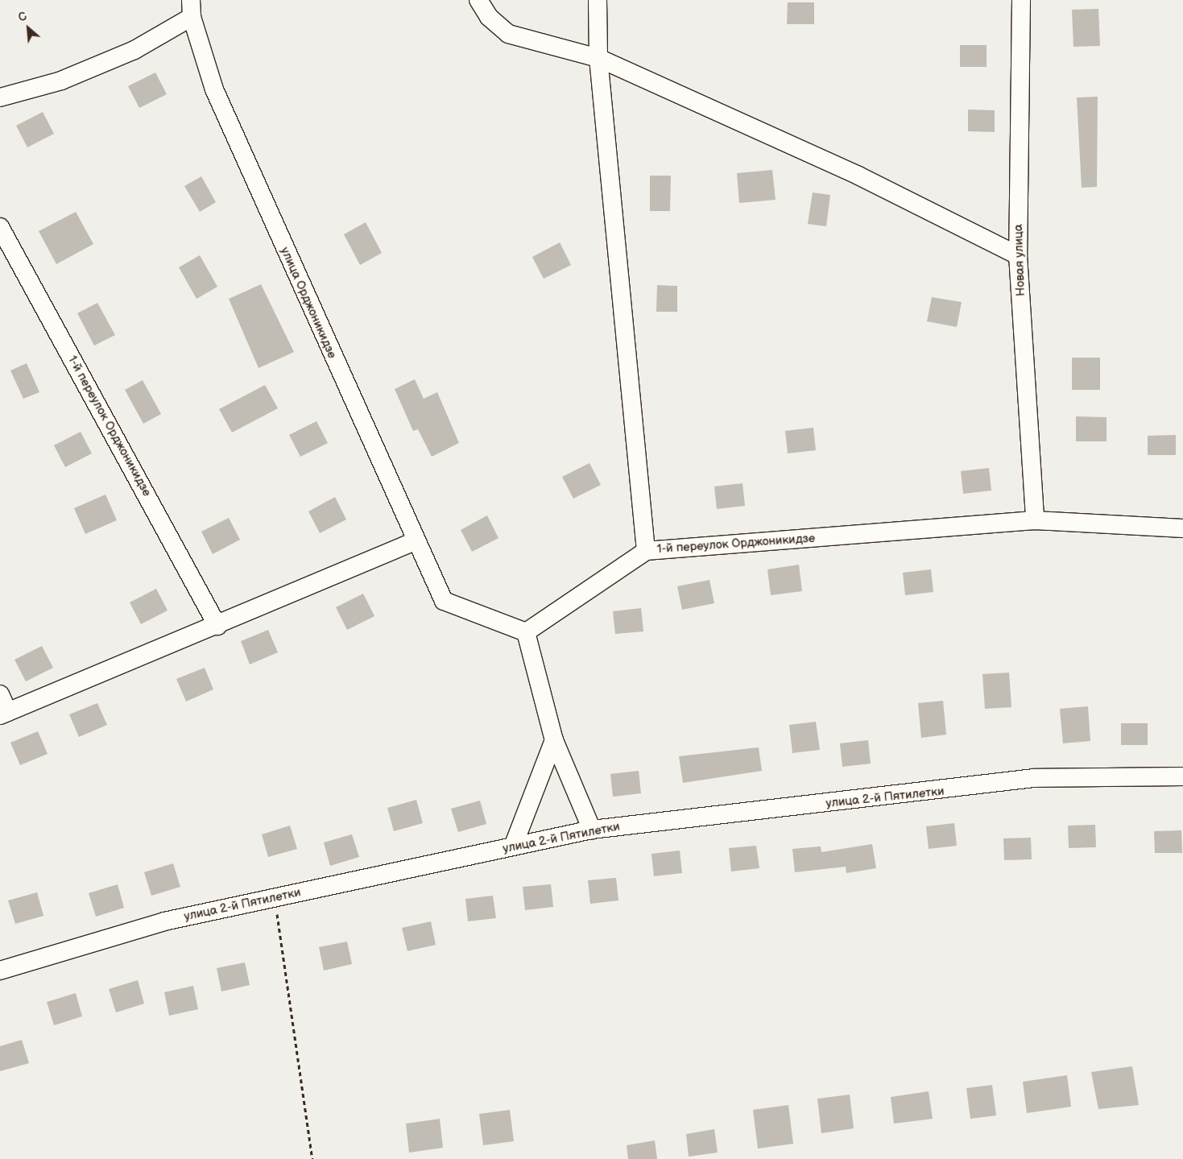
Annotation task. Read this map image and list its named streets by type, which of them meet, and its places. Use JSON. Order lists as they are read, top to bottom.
{
  "streets": {
    "street": [
      "Новая улица",
      "улица Орджоникидзе",
      "1-й переулок Орджоникидзе",
      "улица 2-й Пятилетки"
    ]
  },
  "crossings": [
    ["Новая улица", "1-й переулок Орджоникидзе"],
    ["улица Орджоникидзе", "1-й переулок Орджоникидзе"]
  ],
  "north": "top left"
}
